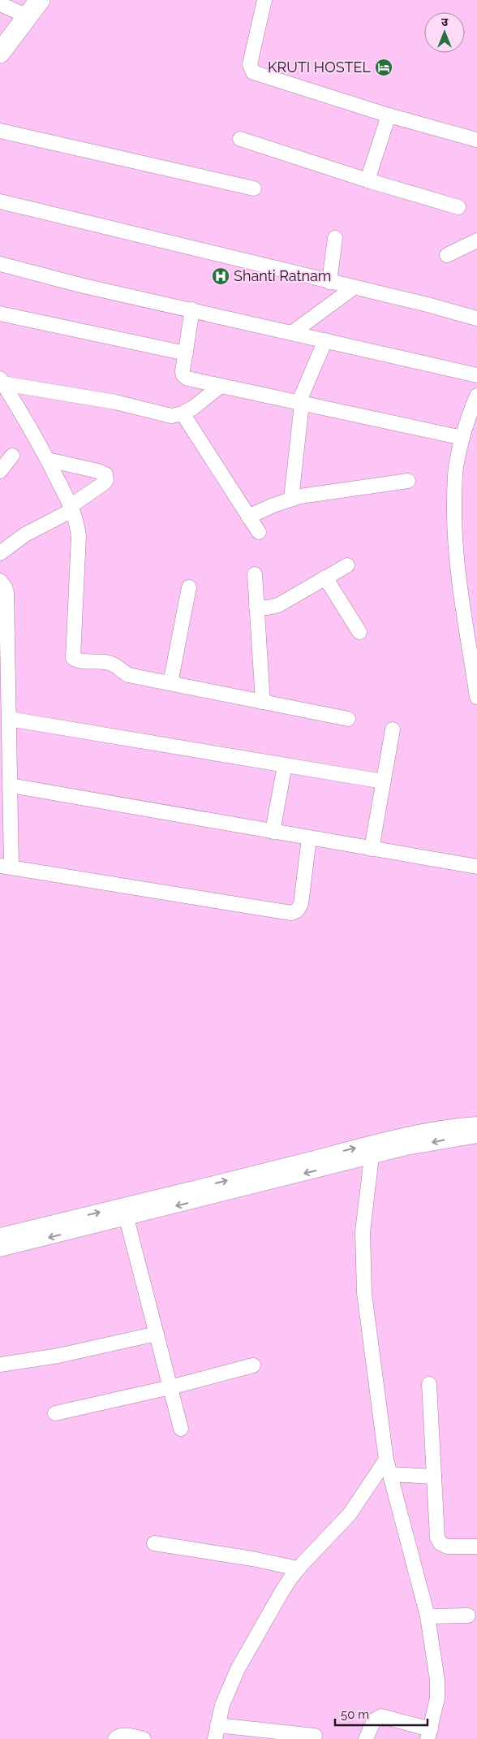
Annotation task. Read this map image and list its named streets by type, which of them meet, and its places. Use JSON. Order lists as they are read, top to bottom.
{
  "places": {
    "hotel": ["KRUTI HOSTEL"],
    "hospital": ["Shanti Ratnam"]
  },
  "scale_bar": "50 m",
  "north": "top"
}
